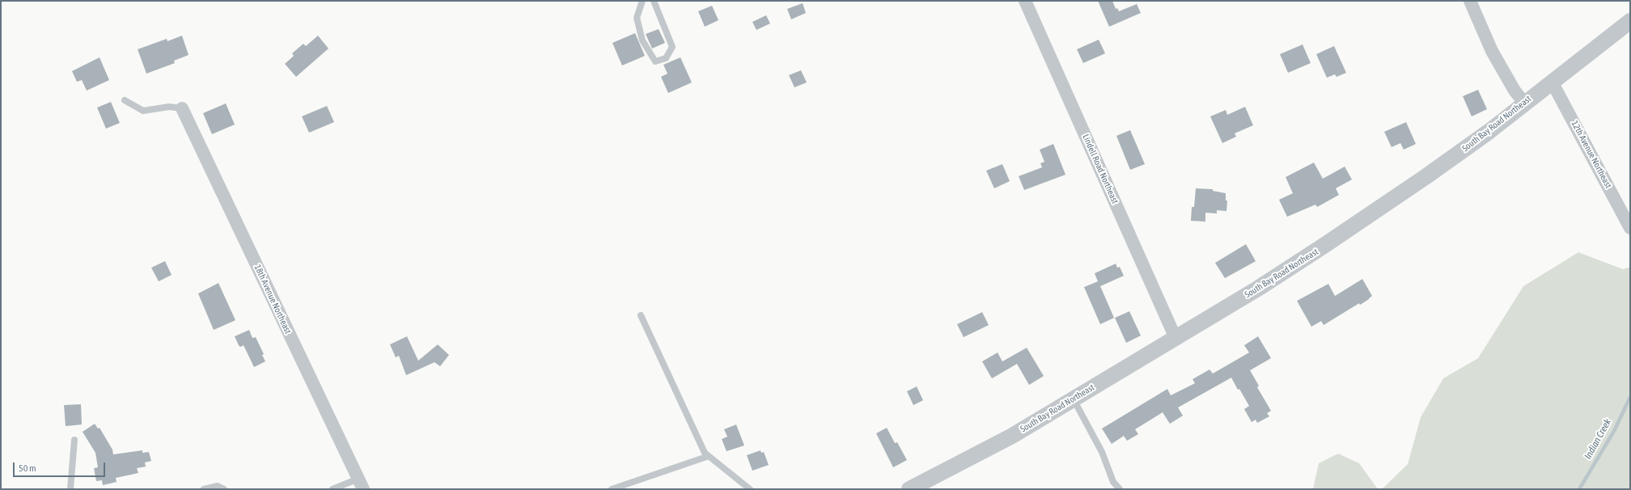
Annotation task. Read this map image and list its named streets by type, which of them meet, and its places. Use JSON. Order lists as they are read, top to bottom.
{
  "streets": {
    "street": [
      "South Bay Road Northeast",
      "12th Avenue Northeast",
      "Lindell Road Northeast",
      "18th Avenue Northeast"
    ]
  },
  "crossings": [
    ["South Bay Road Northeast", "12th Avenue Northeast"],
    ["South Bay Road Northeast", "Lindell Road Northeast"]
  ],
  "water": ["Indian Creek"],
  "scale_bar": "50 m"
}
